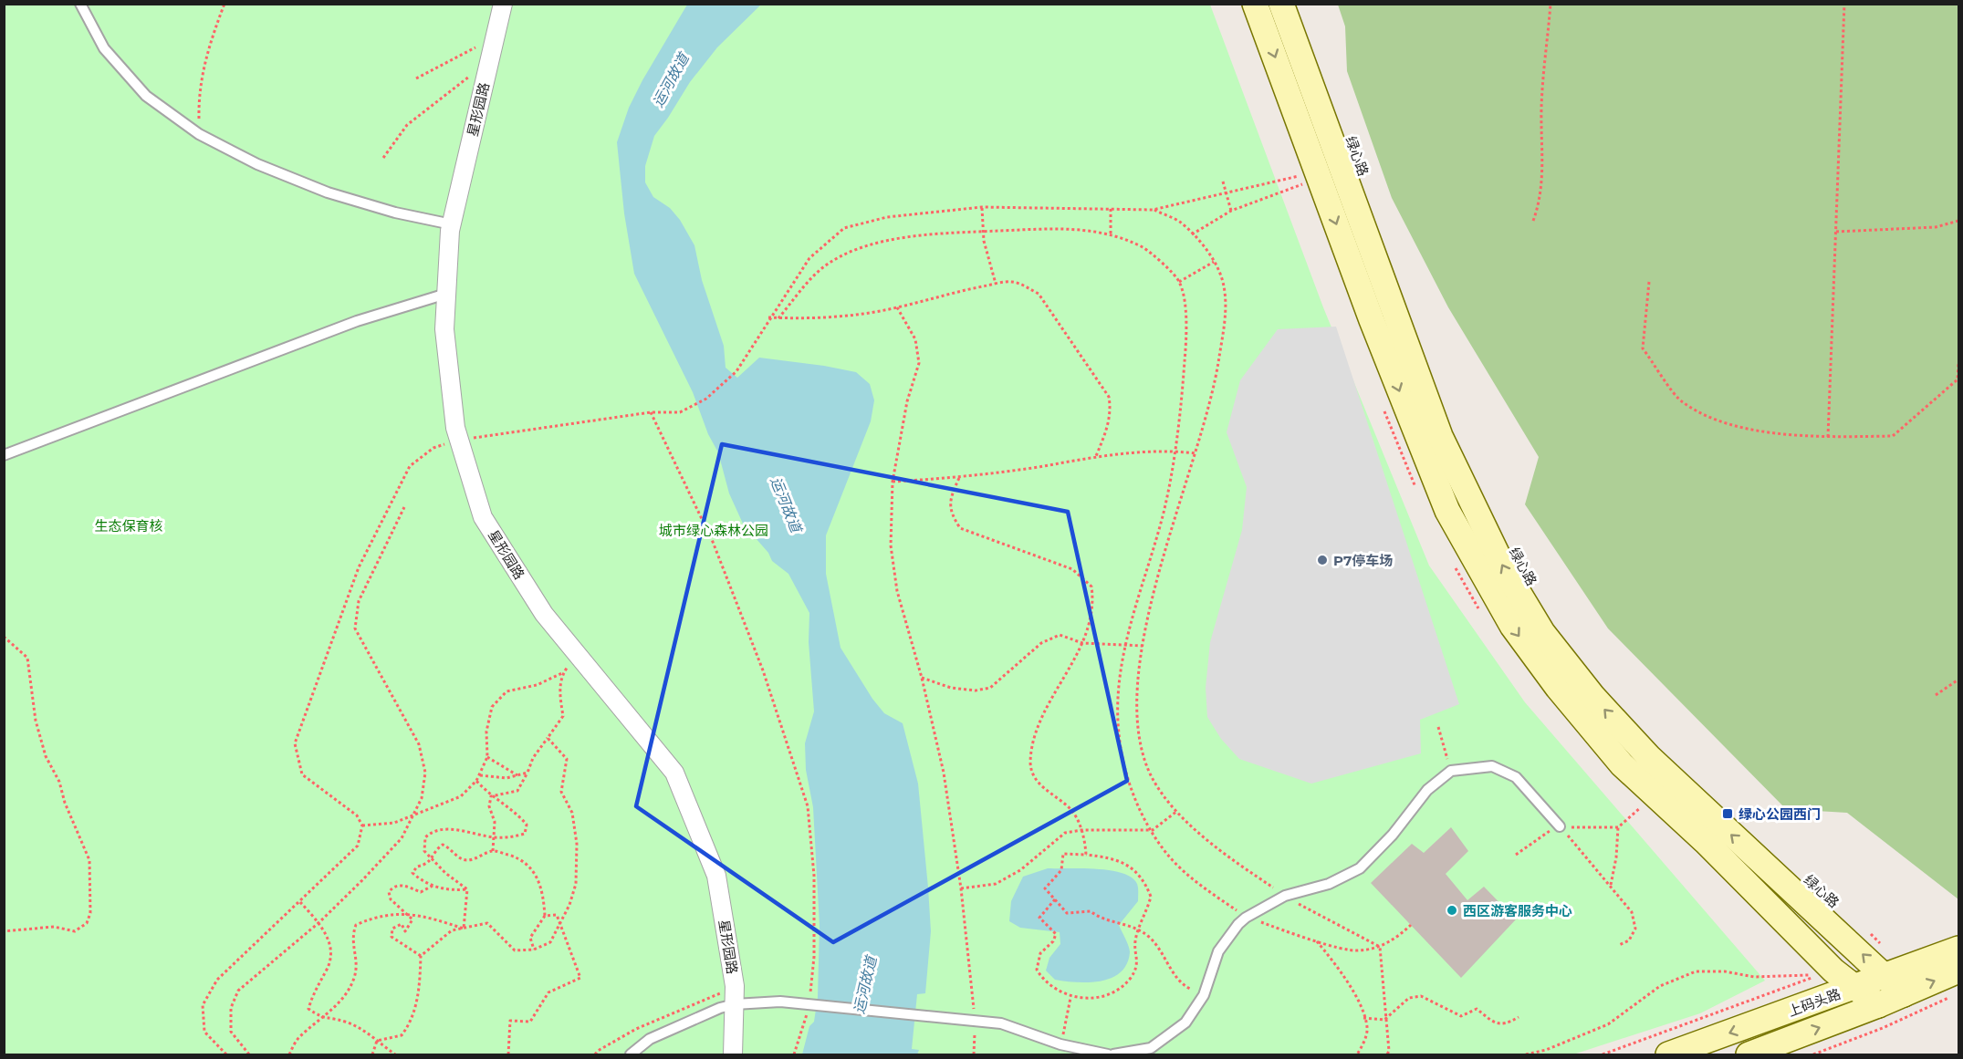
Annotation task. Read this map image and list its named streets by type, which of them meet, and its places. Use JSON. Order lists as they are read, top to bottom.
{
  "streets": {
    "main road": ["绿心路", "上码头路"],
    "street": ["星形园路"]
  },
  "crossings": [
    ["绿心路", "上码头路"]
  ],
  "water": ["运河故道"],
  "parks": ["生态保育核", "城市绿心森林公园"],
  "places": {
    "other": ["P7停车场", "西区游客服务中心"],
    "transit": ["绿心公园西门"]
  }
}
